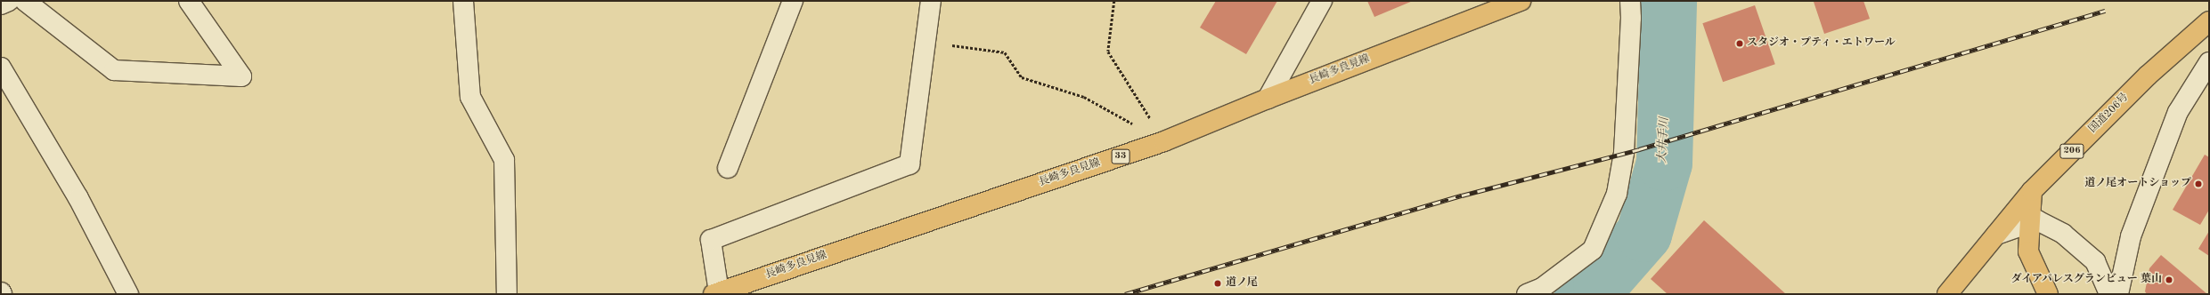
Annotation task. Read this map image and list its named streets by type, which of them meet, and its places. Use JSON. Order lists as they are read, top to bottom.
{
  "streets": {
    "main road": [
      "長崎多良見線",
      "国道206号",
      "206",
      "33"
    ]
  },
  "water": ["大井手川"],
  "places": [
    "スタジオ・プティ・エトワール",
    "道ノ尾オートショップ",
    "ダイアパレスグランビュー 葉山",
    "道ノ尾"
  ]
}
